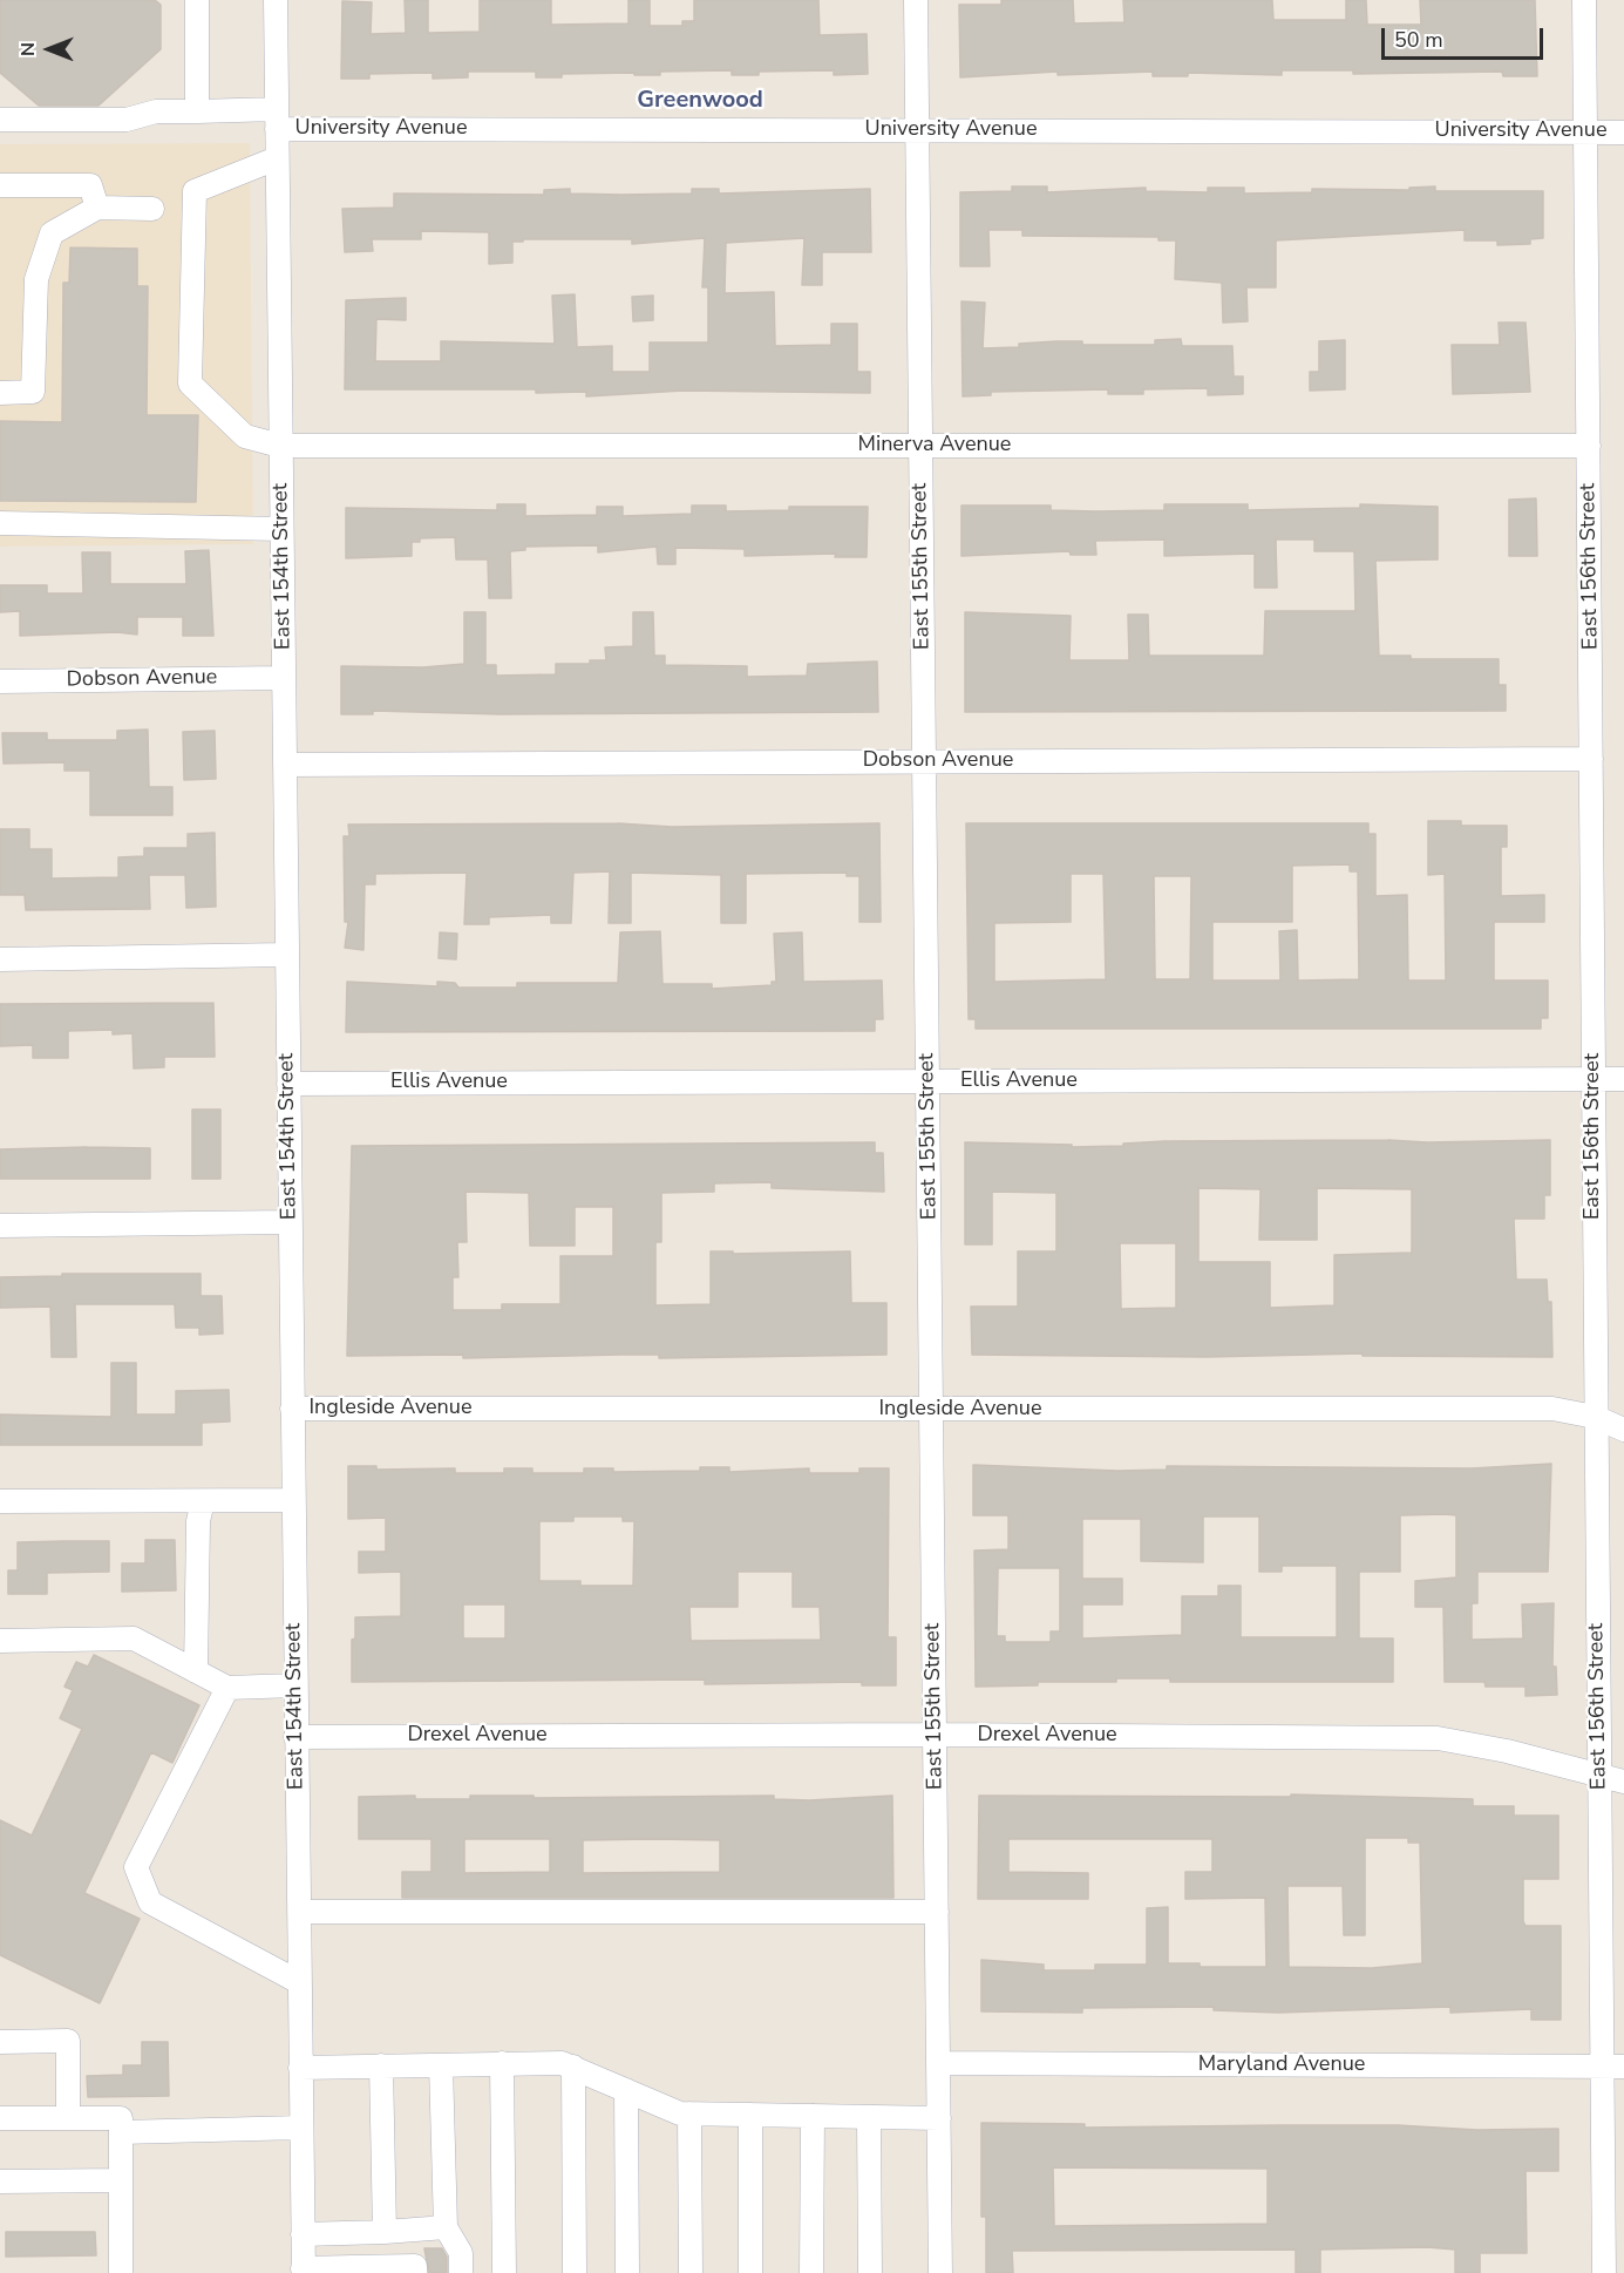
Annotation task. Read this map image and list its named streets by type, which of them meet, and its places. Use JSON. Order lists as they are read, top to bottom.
{
  "streets": {
    "street": [
      "University Avenue",
      "Minerva Avenue",
      "East 154th Street",
      "East 155th Street",
      "East 156th Street",
      "Dobson Avenue",
      "Ellis Avenue",
      "Ingleside Avenue",
      "Drexel Avenue",
      "Maryland Avenue"
    ]
  },
  "crossings": [
    ["University Avenue", "East 154th Street"],
    ["University Avenue", "East 155th Street"],
    ["University Avenue", "East 156th Street"],
    ["Minerva Avenue", "East 154th Street"],
    ["Minerva Avenue", "East 155th Street"],
    ["Minerva Avenue", "East 156th Street"],
    ["East 154th Street", "Dobson Avenue"],
    ["East 154th Street", "Ellis Avenue"],
    ["East 154th Street", "Ingleside Avenue"],
    ["East 154th Street", "Drexel Avenue"],
    ["East 155th Street", "Dobson Avenue"],
    ["East 155th Street", "Ellis Avenue"],
    ["East 155th Street", "Ingleside Avenue"],
    ["East 155th Street", "Drexel Avenue"],
    ["East 155th Street", "Maryland Avenue"],
    ["East 156th Street", "Dobson Avenue"],
    ["East 156th Street", "Ellis Avenue"],
    ["East 156th Street", "Ingleside Avenue"],
    ["East 156th Street", "Drexel Avenue"],
    ["East 156th Street", "Maryland Avenue"]
  ],
  "districts": ["Greenwood"],
  "scale_bar": "50 m",
  "north": "left"
}
